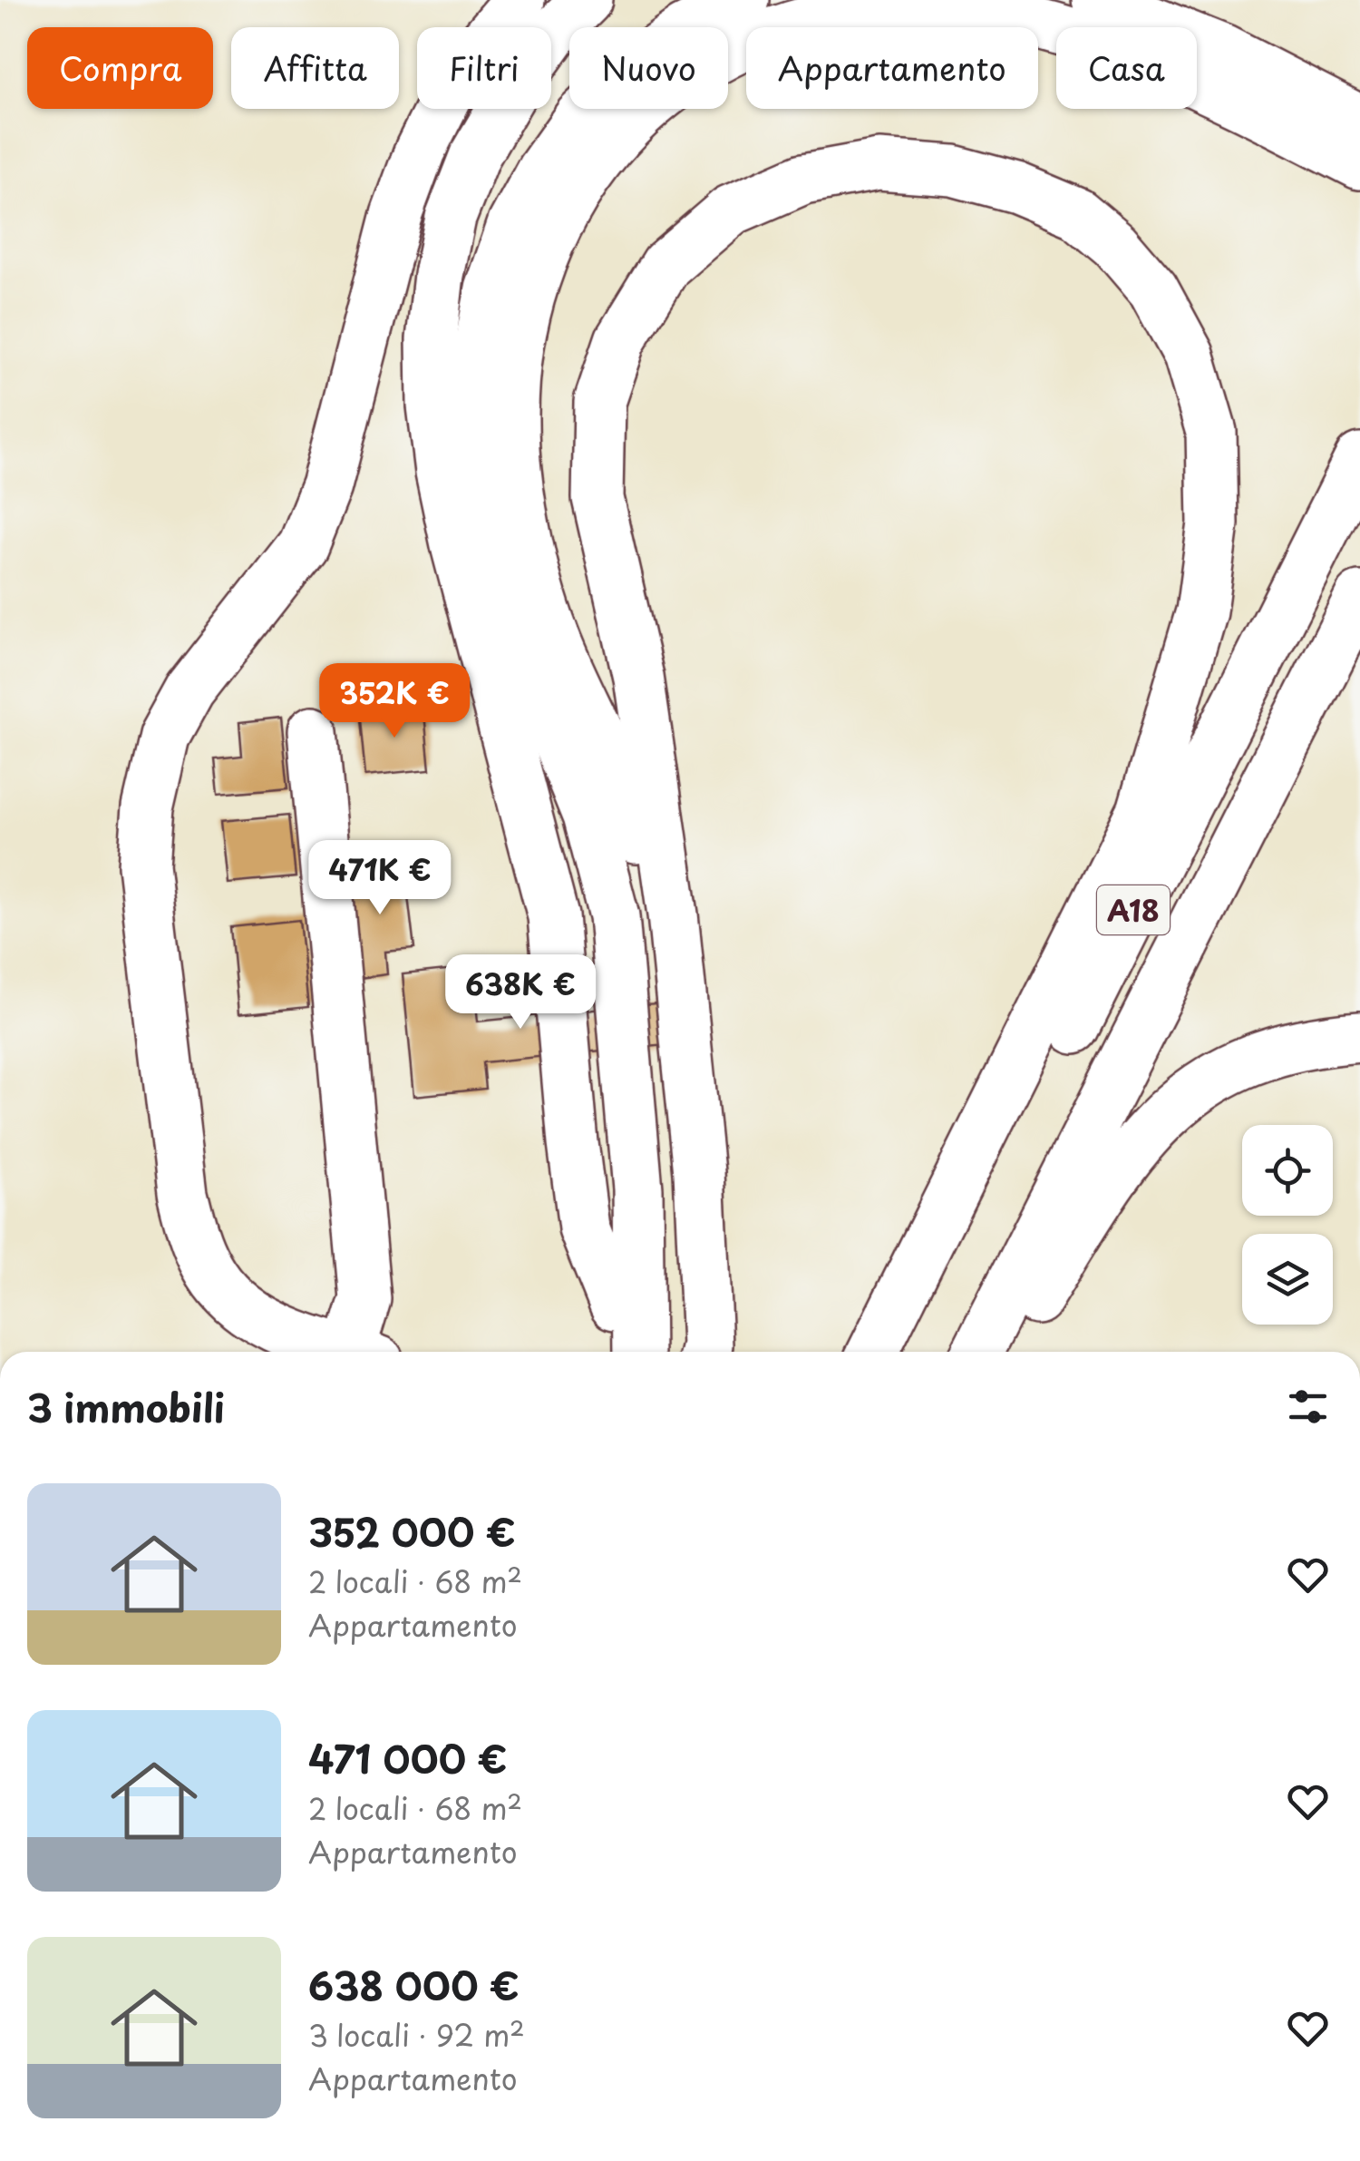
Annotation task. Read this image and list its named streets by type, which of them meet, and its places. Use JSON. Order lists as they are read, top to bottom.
{
  "streets": {
    "main road": ["A18"]
  },
  "page": {
    "chip": [
      "Compra",
      "Affitta",
      "Filtri",
      "Nuovo",
      "Appartamento",
      "Casa"
    ],
    "price": ["352K €", "471K €", "638K €"],
    "heading": "3 immobili",
    "list": [
      {
        "name": "352 000 €",
        "note": "2 locali · 68 m² · Appartamento"
      },
      {
        "name": "471 000 €",
        "note": "2 locali · 68 m² · Appartamento"
      },
      {
        "name": "638 000 €",
        "note": "3 locali · 92 m² · Appartamento"
      }
    ]
  }
}
